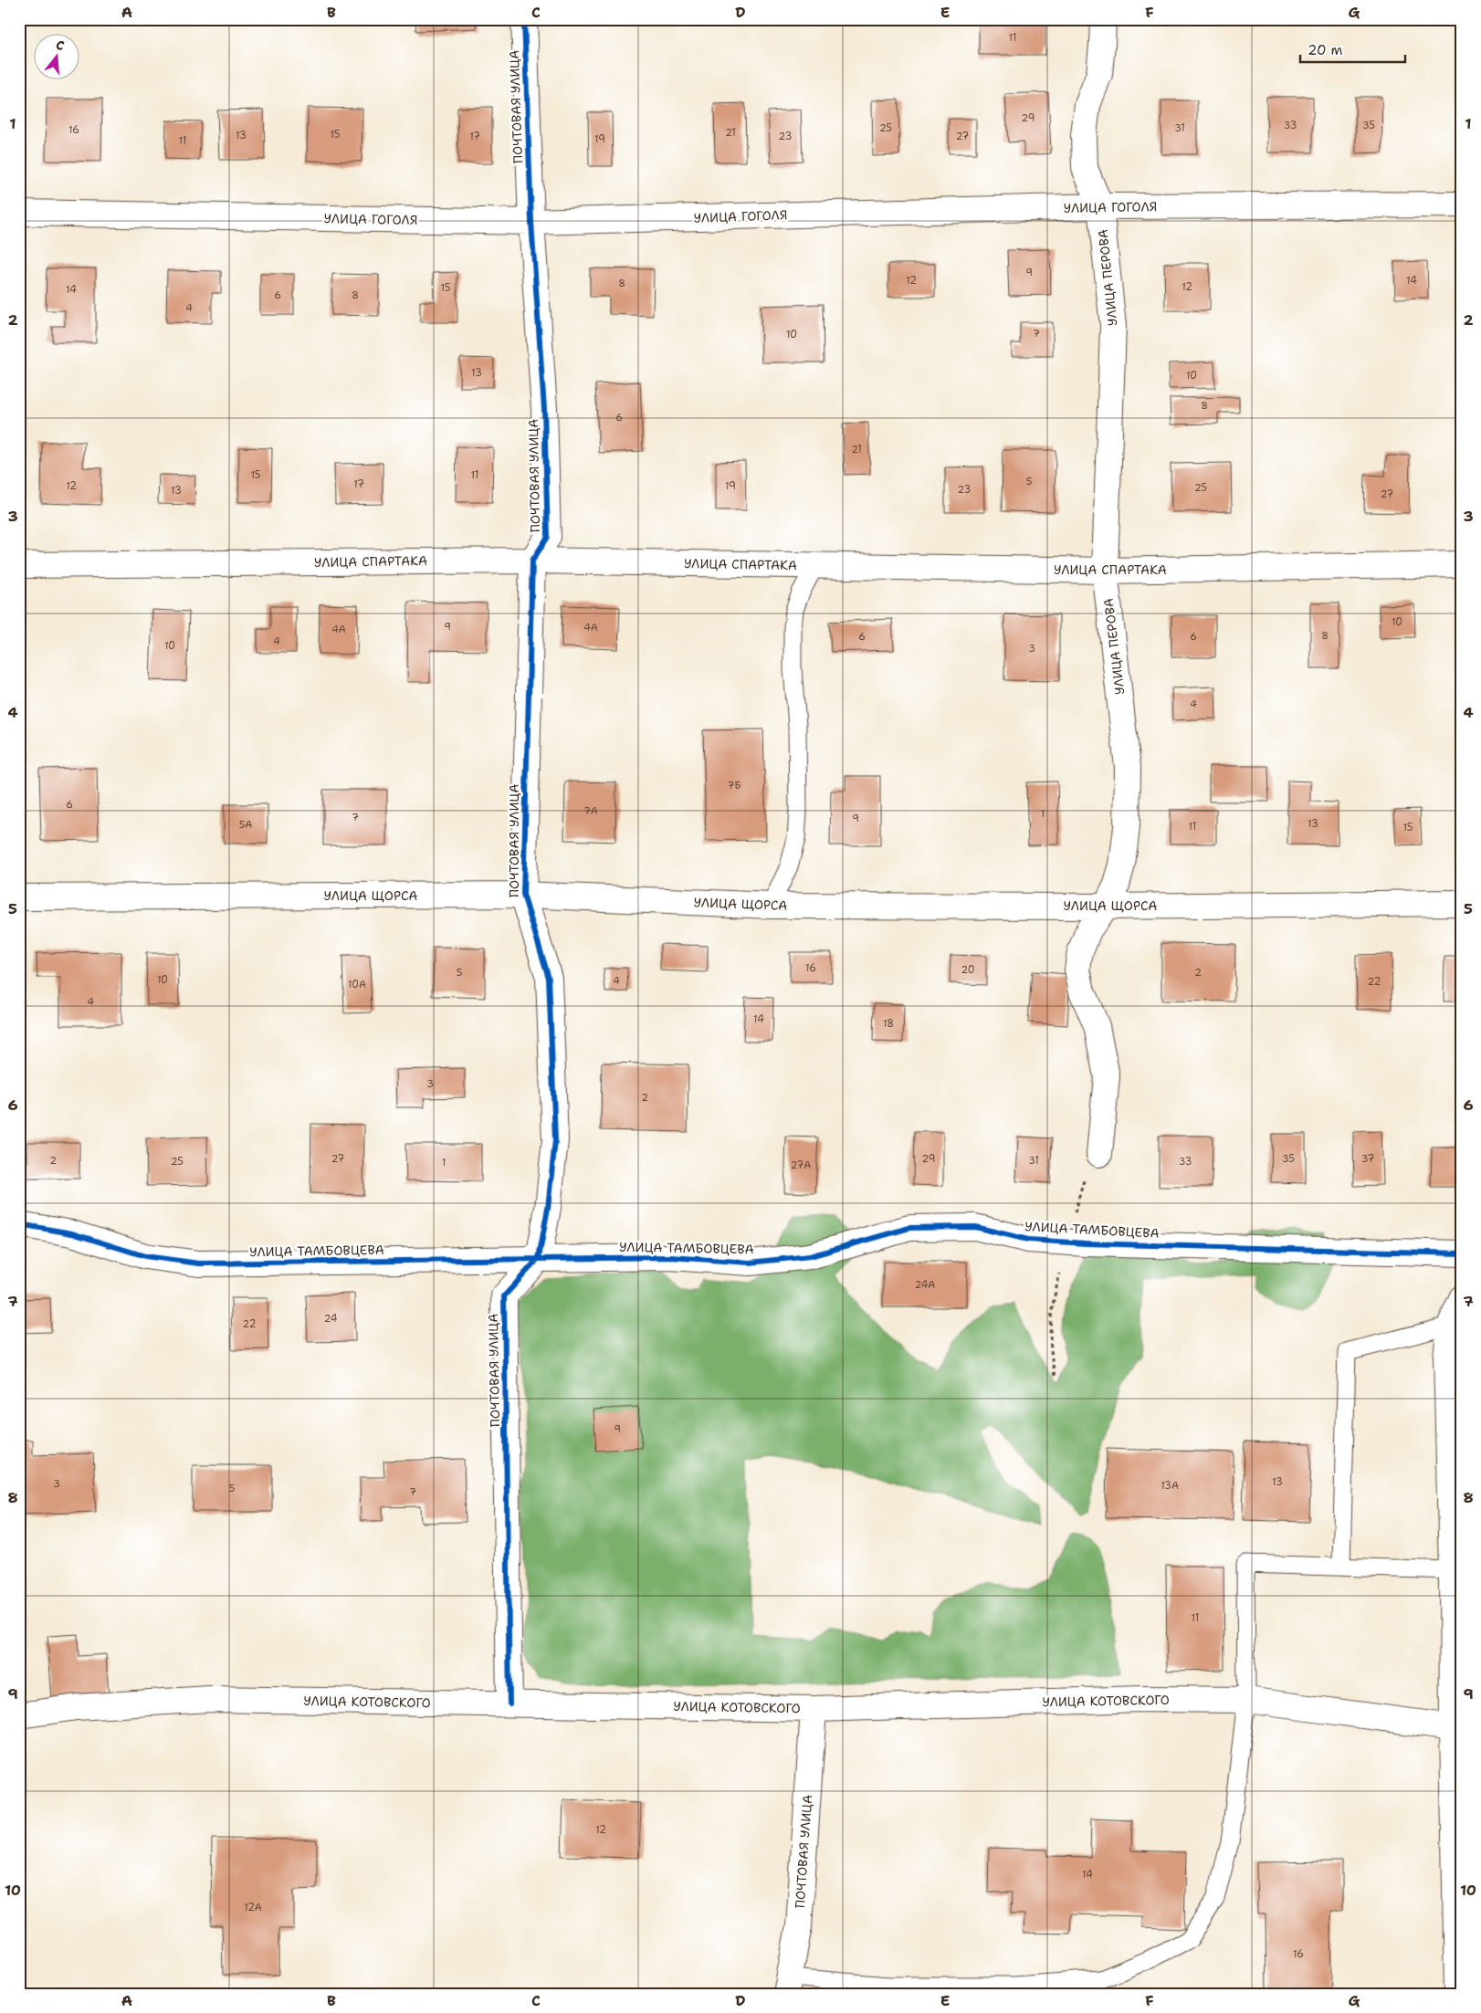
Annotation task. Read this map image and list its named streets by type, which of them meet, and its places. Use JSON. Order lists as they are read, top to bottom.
{
  "streets": {
    "street": [
      "ПОЧТОВАЯ УЛИЦА",
      "УЛИЦА ГОГОЛЯ",
      "УЛИЦА ПЕРОВА",
      "УЛИЦА СПАРТАКА",
      "УЛИЦА ЩОРСА",
      "УЛИЦА ТАМБОВЦЕВА",
      "УЛИЦА КОТОВСКОГО"
    ]
  },
  "crossings": [
    ["ПОЧТОВАЯ УЛИЦА", "УЛИЦА ГОГОЛЯ"],
    ["ПОЧТОВАЯ УЛИЦА", "УЛИЦА СПАРТАКА"],
    ["ПОЧТОВАЯ УЛИЦА", "УЛИЦА ЩОРСА"],
    ["ПОЧТОВАЯ УЛИЦА", "УЛИЦА ТАМБОВЦЕВА"],
    ["ПОЧТОВАЯ УЛИЦА", "УЛИЦА КОТОВСКОГО"],
    ["УЛИЦА ГОГОЛЯ", "УЛИЦА ПЕРОВА"],
    ["УЛИЦА ПЕРОВА", "УЛИЦА СПАРТАКА"],
    ["УЛИЦА ПЕРОВА", "УЛИЦА ЩОРСА"]
  ],
  "house_numbers": [
    "11",
    "29",
    "33",
    "35",
    "25",
    "31",
    "16",
    "21",
    "15",
    "13",
    "17",
    "23",
    "27",
    "19",
    "11",
    "9",
    "12",
    "14",
    "8",
    "12",
    "15",
    "14",
    "6",
    "8",
    "4",
    "7",
    "10",
    "13",
    "10",
    "8",
    "6",
    "21",
    "15",
    "11",
    "5",
    "17",
    "12",
    "19",
    "25",
    "23",
    "13",
    "27",
    "10",
    "9",
    "4А",
    "4А",
    "8",
    "6",
    "6",
    "4",
    "10",
    "3",
    "4",
    "7Б",
    "6",
    "7А",
    "1",
    "7",
    "9",
    "13",
    "5А",
    "11",
    "15",
    "16",
    "20",
    "5",
    "2",
    "10",
    "4",
    "22",
    "10А",
    "4",
    "14",
    "18",
    "3",
    "2",
    "27",
    "29",
    "35",
    "37",
    "2",
    "31",
    "25",
    "33",
    "1",
    "27А",
    "24А",
    "24",
    "22",
    "9",
    "13",
    "3",
    "13А",
    "5",
    "7",
    "11",
    "12",
    "14",
    "12А",
    "16"
  ],
  "scale_bar": "20 m",
  "north": "top",
  "grid": {
    "columns": [
      "A",
      "B",
      "C",
      "D",
      "E",
      "F",
      "G"
    ],
    "rows": [
      "1",
      "2",
      "3",
      "4",
      "5",
      "6",
      "7",
      "8",
      "9",
      "10"
    ]
  }
}
